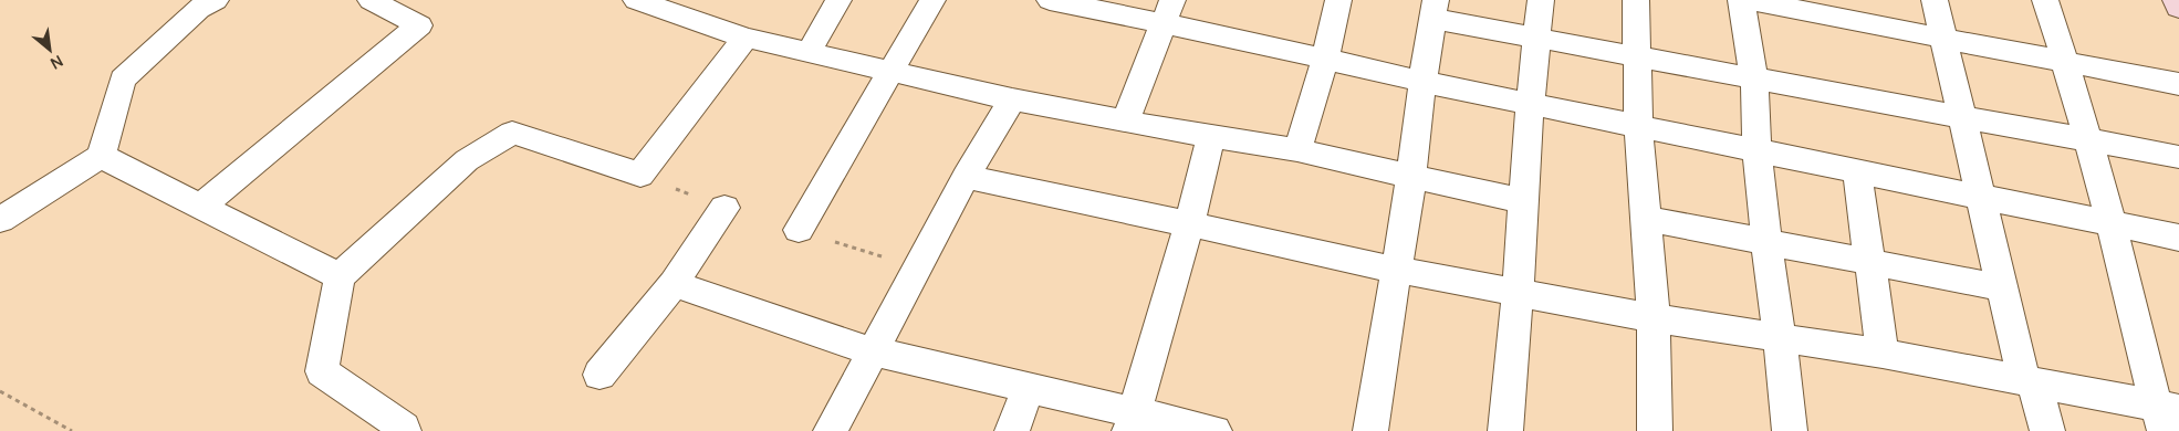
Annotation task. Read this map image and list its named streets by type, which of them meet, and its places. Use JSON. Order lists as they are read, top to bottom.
{
  "north": "bottom right"
}
